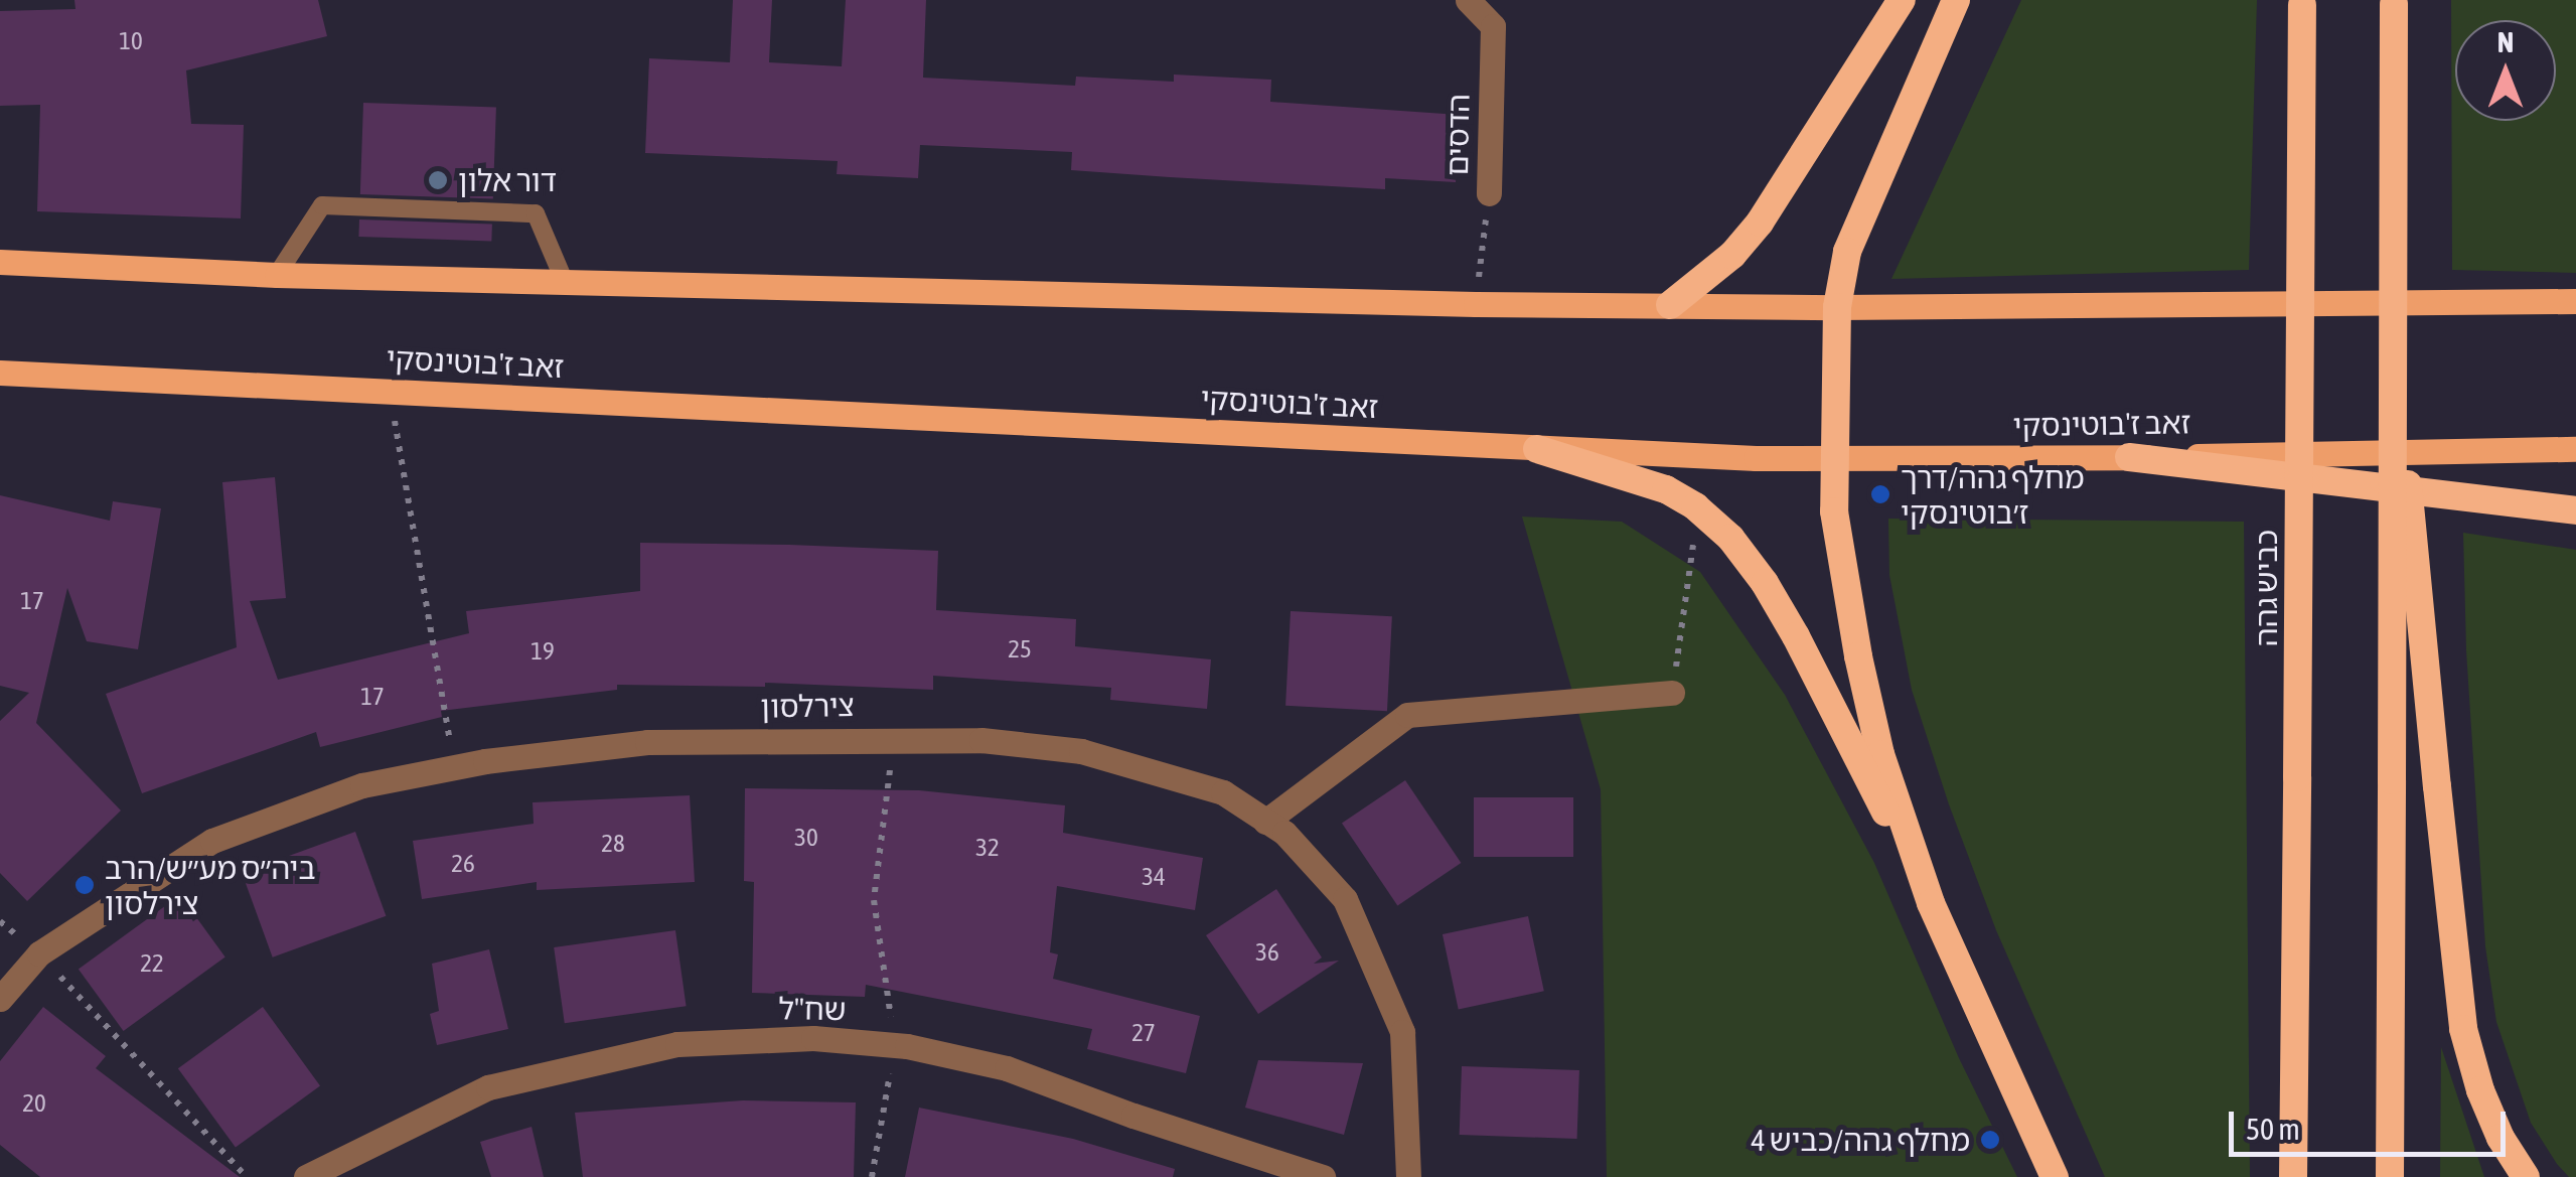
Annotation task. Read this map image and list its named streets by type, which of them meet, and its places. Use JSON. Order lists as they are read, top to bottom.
{
  "streets": {
    "highway": ["כביש גהה"],
    "main road": ["זאב ז'בוטינסקי"],
    "street": ["הדסים", "צירלסון", "שח\"ל"]
  },
  "places": [
    "דור אלון",
    "מחלף גהה/דרך ז׳בוטינסקי",
    "ביה״ס מע״ש/הרב צירלסון",
    "מחלף גהה/כביש 4"
  ],
  "house_numbers": [
    "10",
    "17",
    "25",
    "19",
    "17",
    "30",
    "28",
    "32",
    "26",
    "34",
    "36",
    "22",
    "27",
    "20"
  ],
  "scale_bar": "50 m",
  "north": "top"
}
